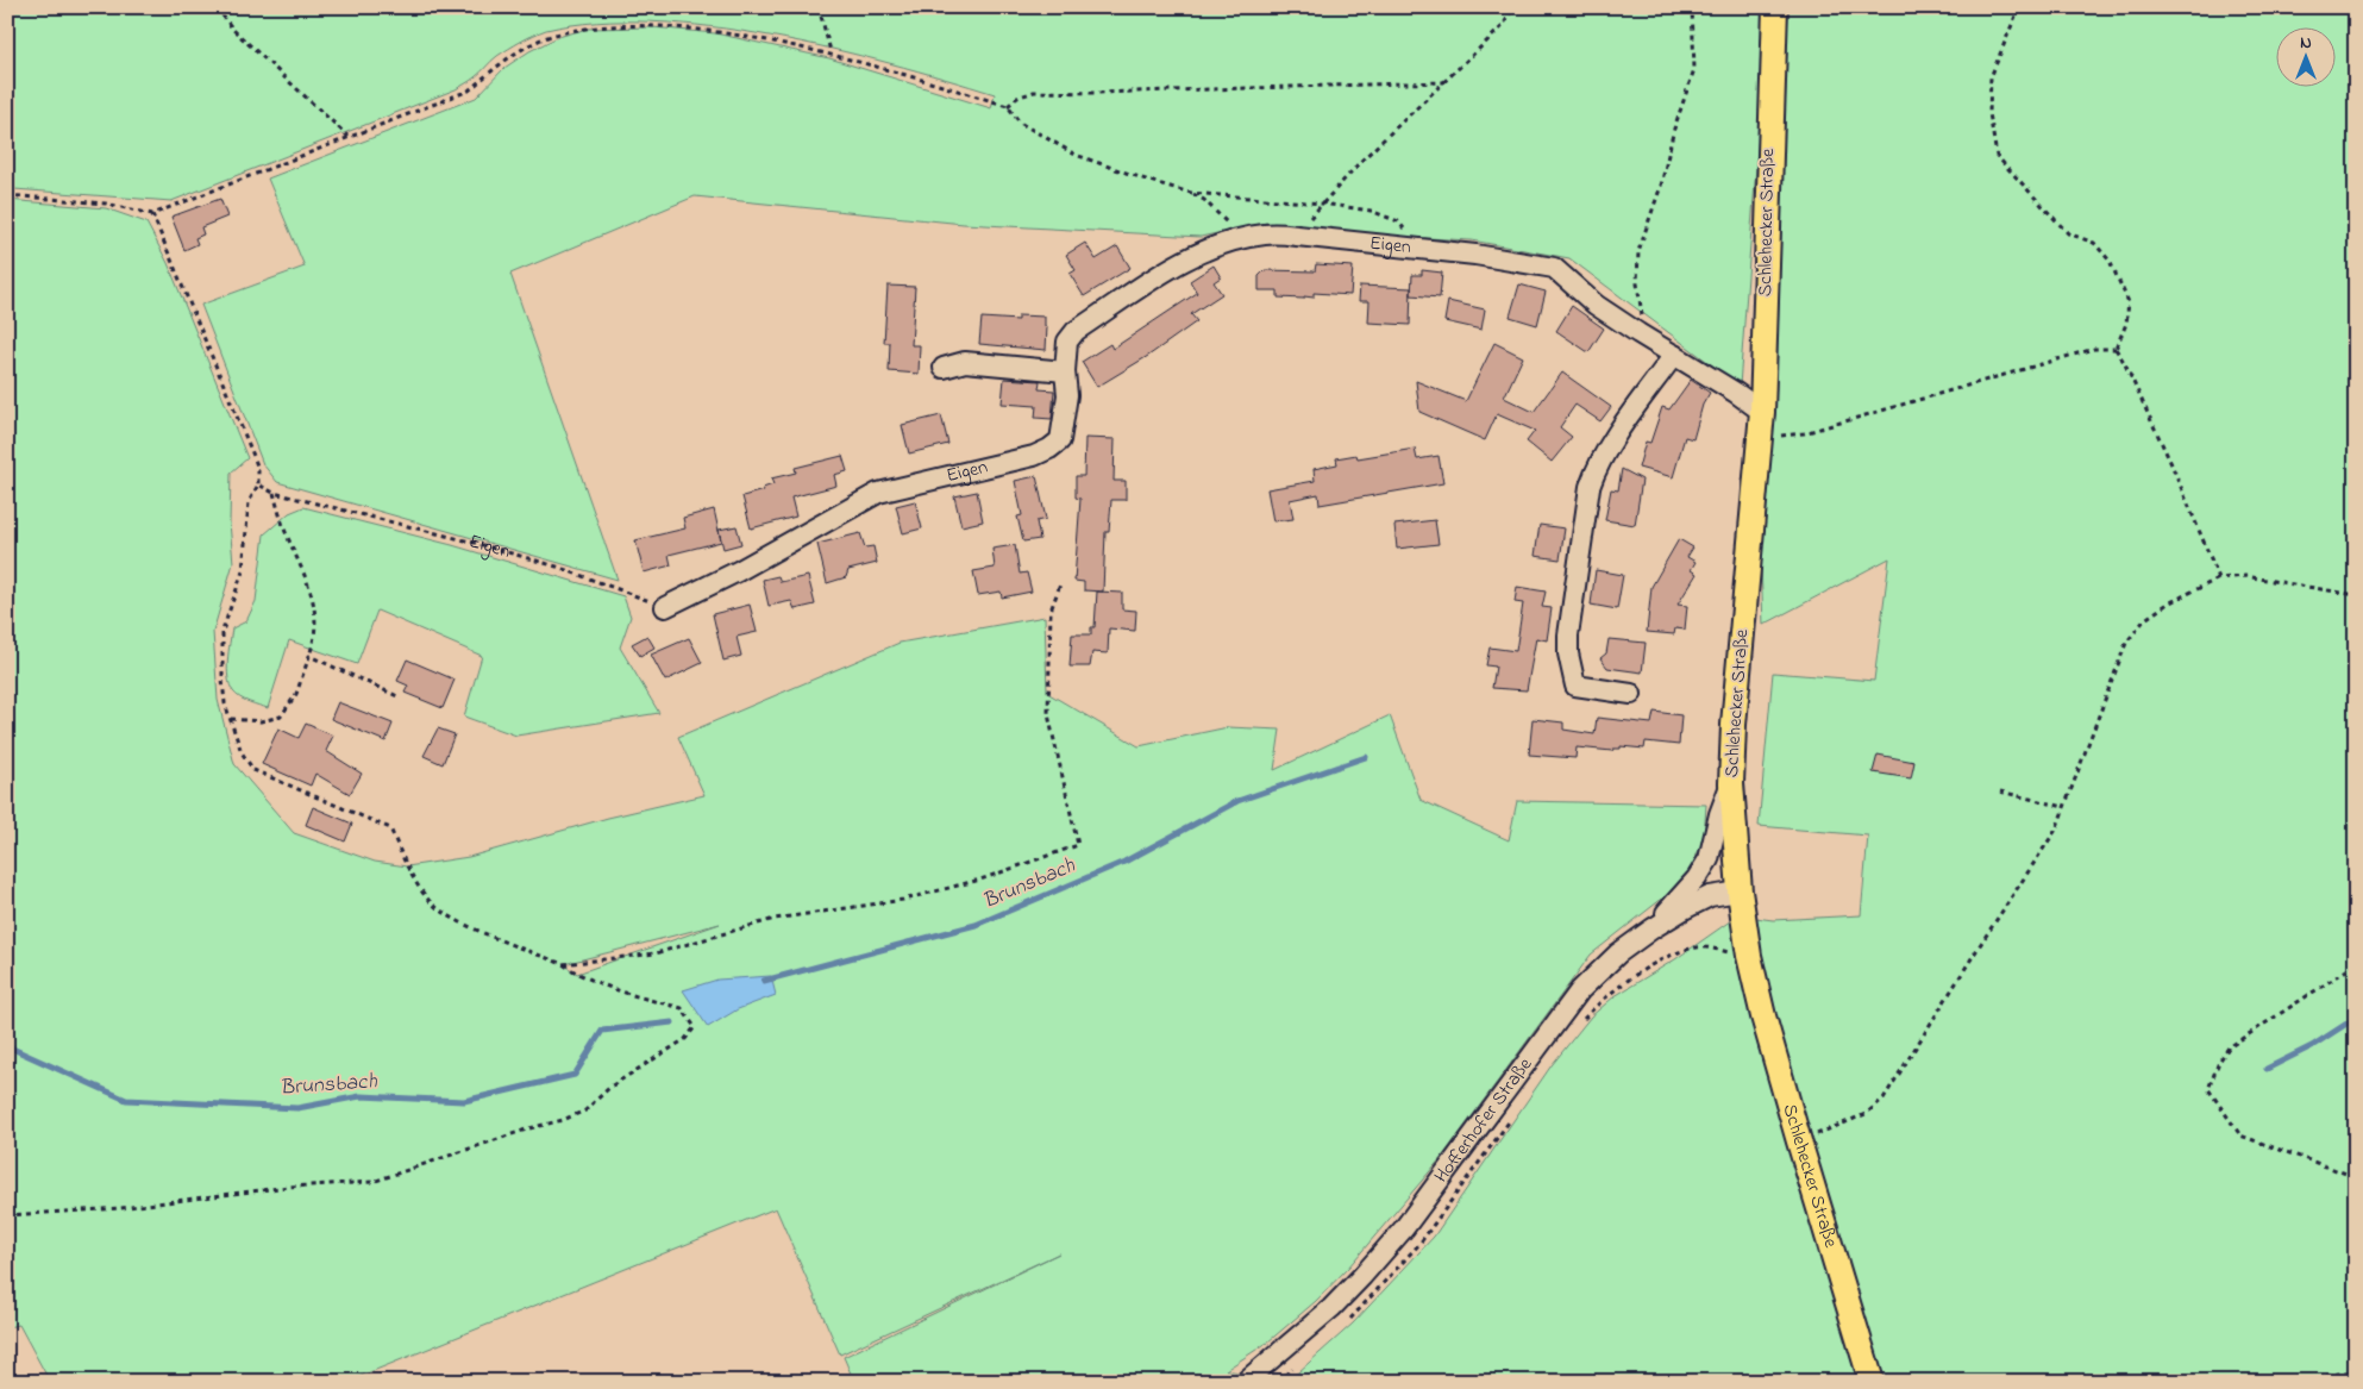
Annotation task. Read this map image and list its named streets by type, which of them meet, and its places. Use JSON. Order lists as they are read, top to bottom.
{
  "streets": {
    "main road": ["Schlehecker Straße"],
    "street": ["Eigen", "Hofferhofer Straße"]
  },
  "crossings": [
    ["Schlehecker Straße", "Eigen"],
    ["Schlehecker Straße", "Hofferhofer Straße"]
  ],
  "water": ["Brunsbach"],
  "north": "top"
}
